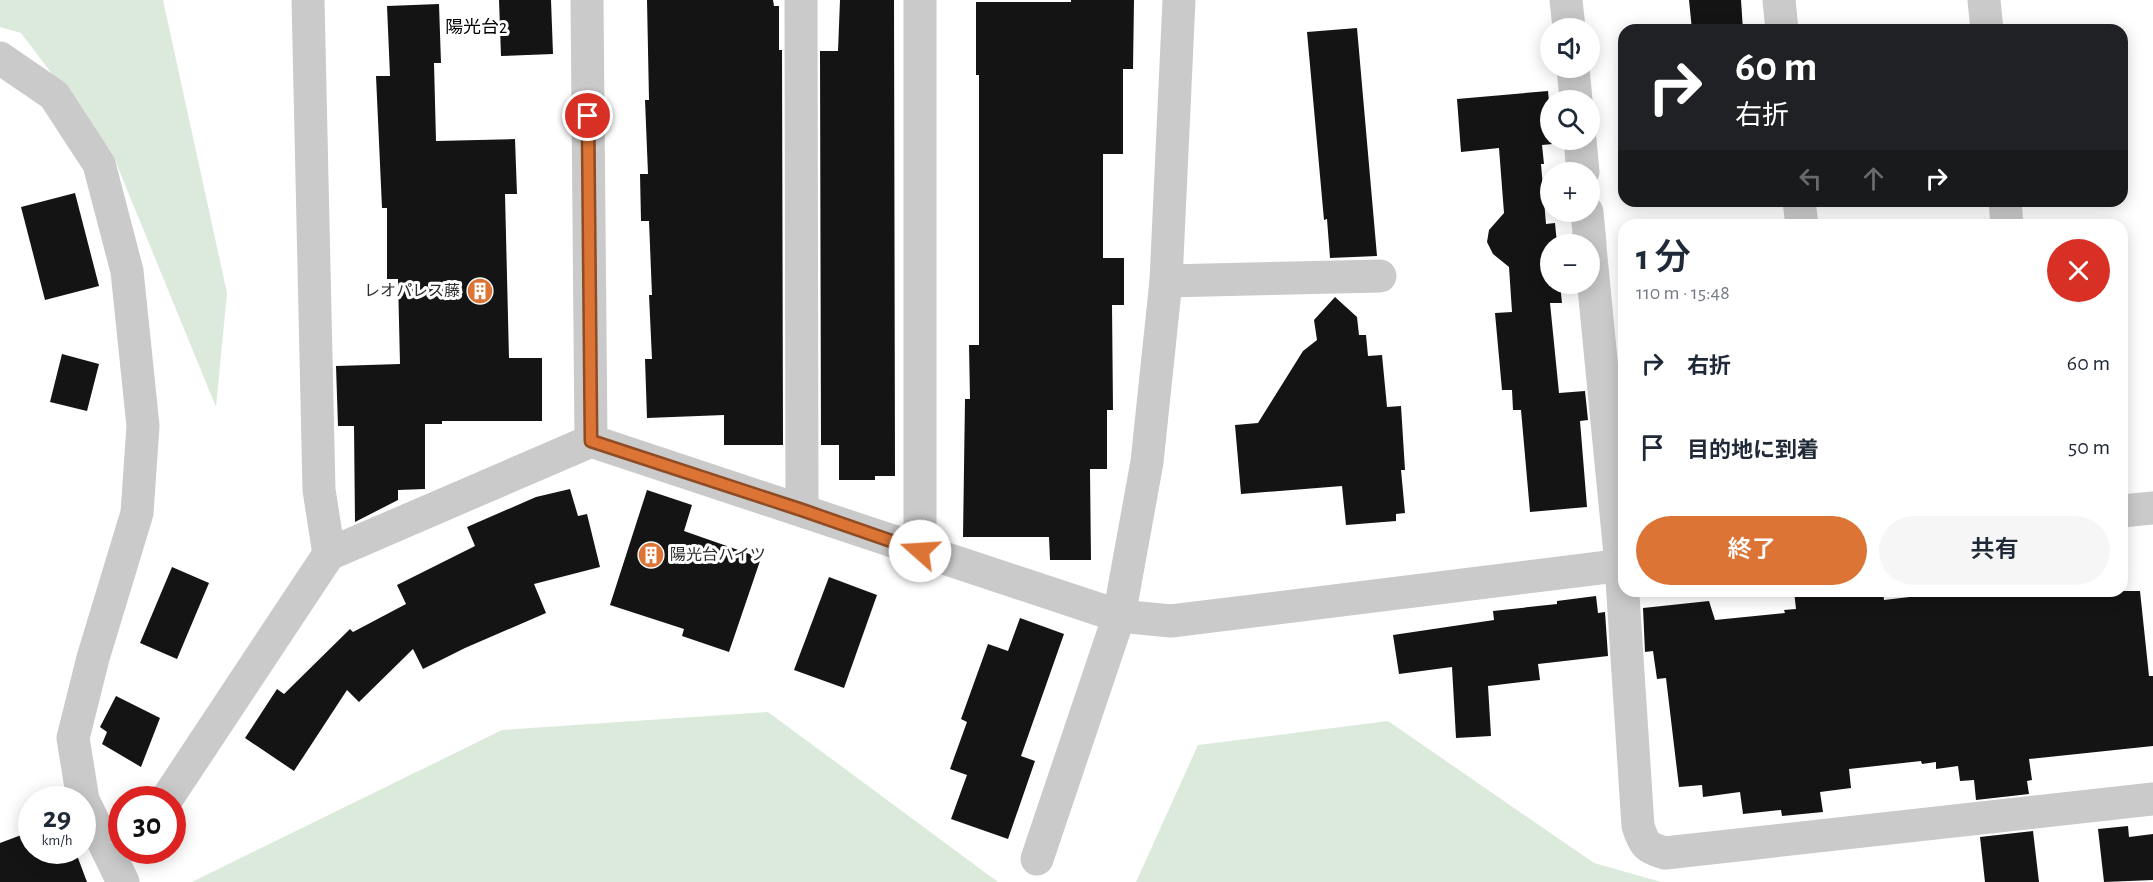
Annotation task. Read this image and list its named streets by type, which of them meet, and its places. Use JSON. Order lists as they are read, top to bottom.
{
  "districts": ["陽光台2"],
  "places": {
    "building": ["レオパレス藤", "陽光台ハイツ"]
  },
  "page": {
    "map_buttons": ["+", "−"],
    "turn": ["60 m", "右折"],
    "heading": ["1 分", "110 m · 15:48"],
    "list": [
      {
        "name": "右折",
        "value": "60 m"
      },
      {
        "name": "目的地に到着",
        "value": "50 m"
      }
    ],
    "buttons": ["終了", "共有"],
    "speed": "29 km/h",
    "limit": "30"
  }
}
